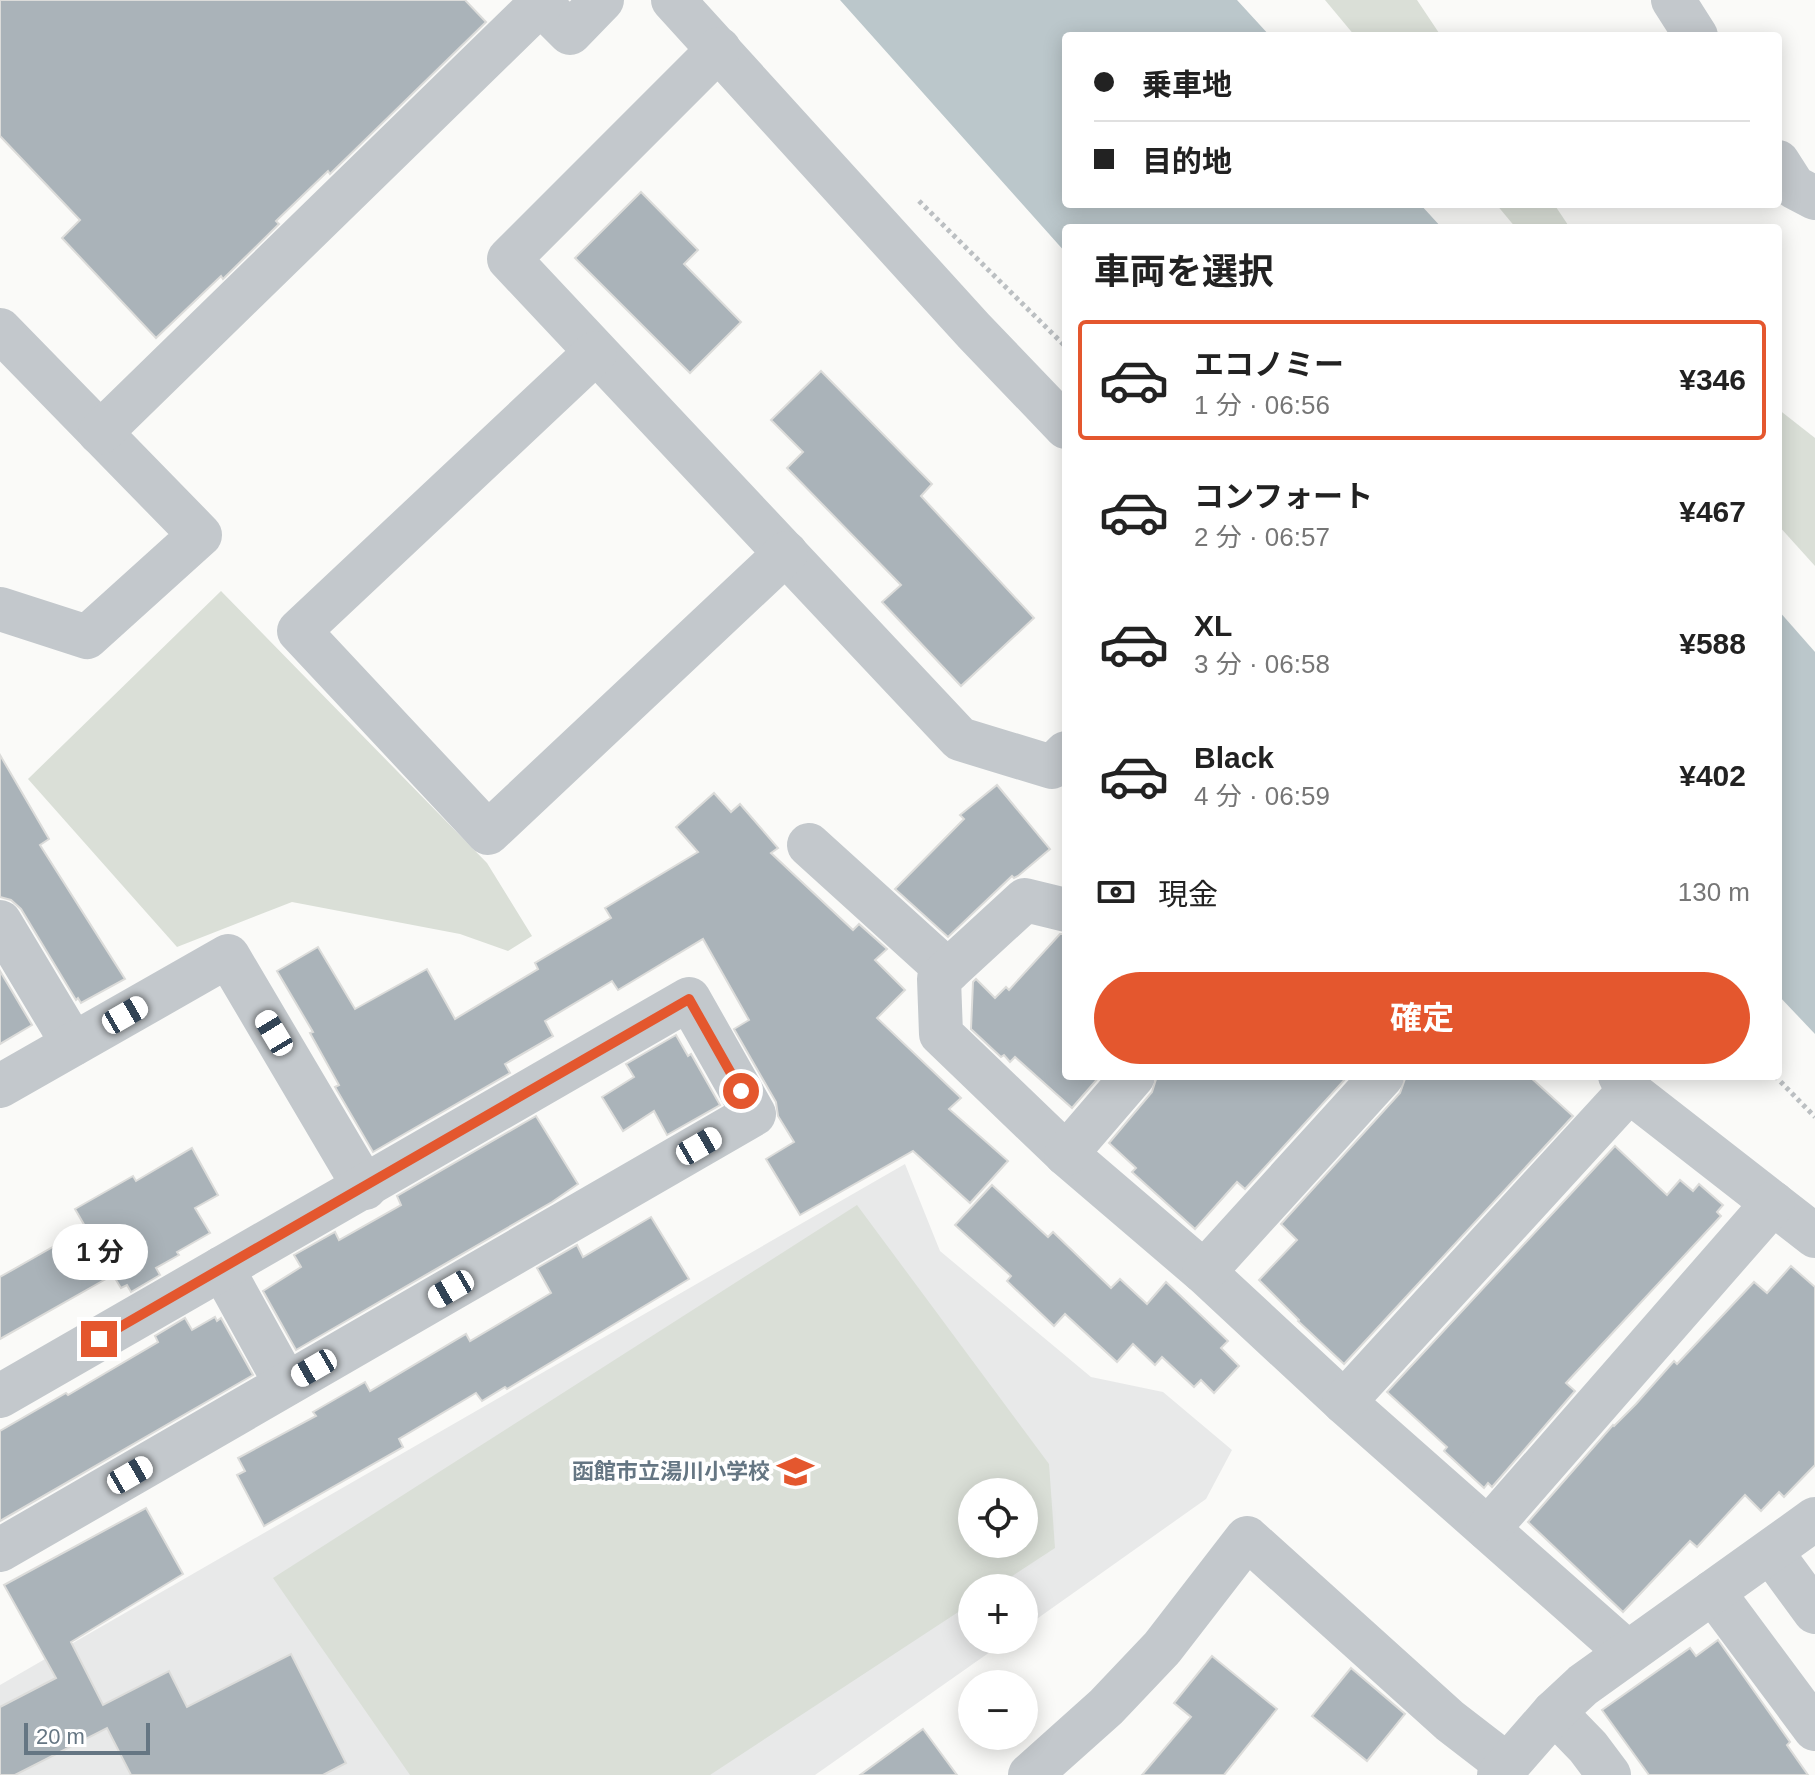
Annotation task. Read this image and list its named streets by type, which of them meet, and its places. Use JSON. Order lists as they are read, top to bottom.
{
  "places": {
    "school or university": ["函館市立湯川小学校"]
  },
  "scale_bar": "20 m",
  "page": {
    "banner": ["乗車地", "目的地"],
    "heading": "車両を選択",
    "list": [
      {
        "name": "エコノミー",
        "note": "1 分 · 06:56",
        "value": "¥346"
      },
      {
        "name": "コンフォート",
        "note": "2 分 · 06:57",
        "value": "¥467"
      },
      {
        "name": "XL",
        "note": "3 分 · 06:58",
        "value": "¥588"
      },
      {
        "name": "Black",
        "note": "4 分 · 06:59",
        "value": "¥402"
      }
    ],
    "pay": ["現金", "130 m"],
    "buttons": "確定",
    "bubble": "1 分",
    "map_buttons": ["+", "−"],
    "scale": "20 m"
  }
}
